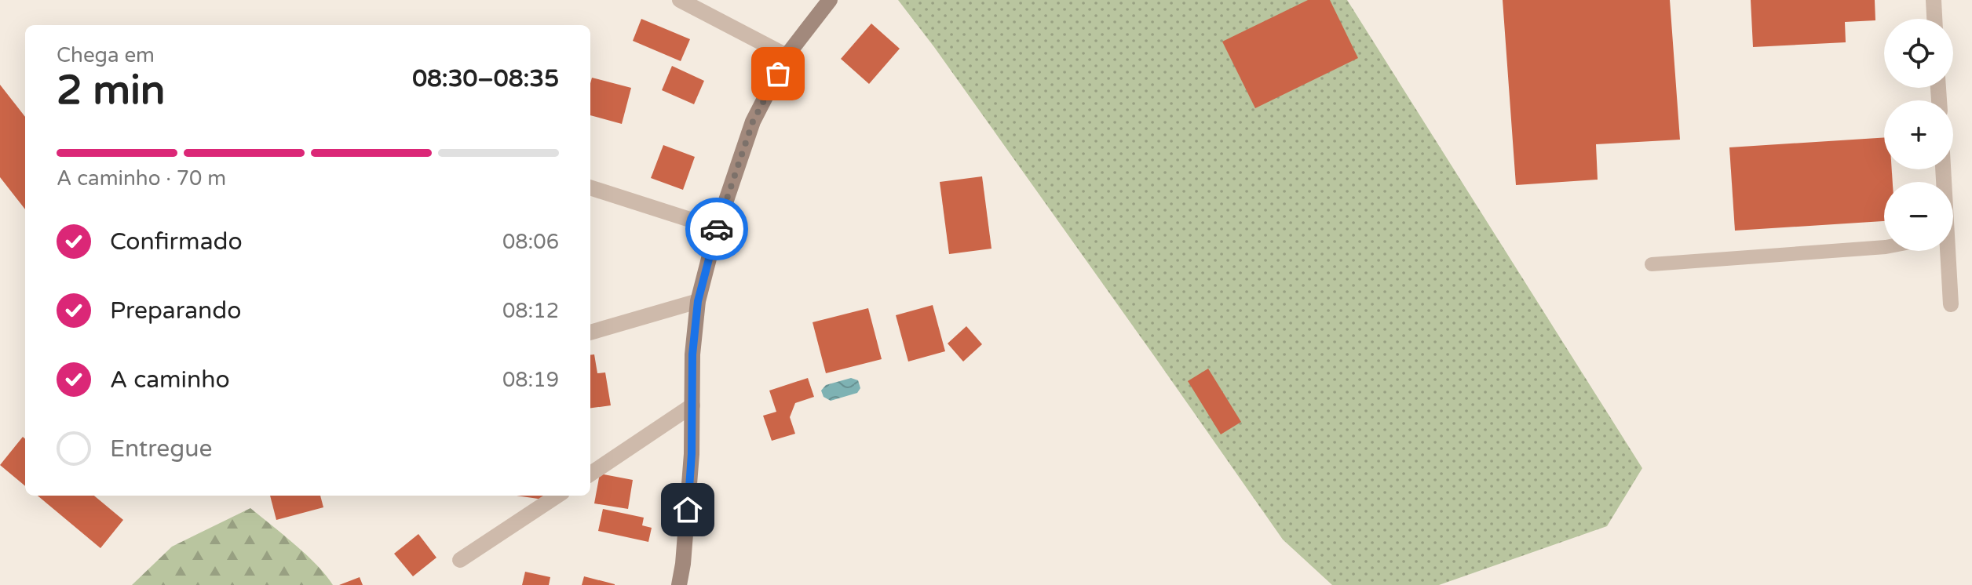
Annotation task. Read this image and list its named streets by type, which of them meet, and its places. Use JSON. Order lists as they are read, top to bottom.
{
  "page": {
    "map_buttons": ["+", "−"],
    "heading": ["2 min", "Chega em", "08:30–08:35"],
    "bar": "A caminho · 70 m",
    "list": [
      ["Confirmado", "08:06"],
      ["Preparando", "08:12"],
      ["A caminho", "08:19"],
      "Entregue"
    ]
  }
}
